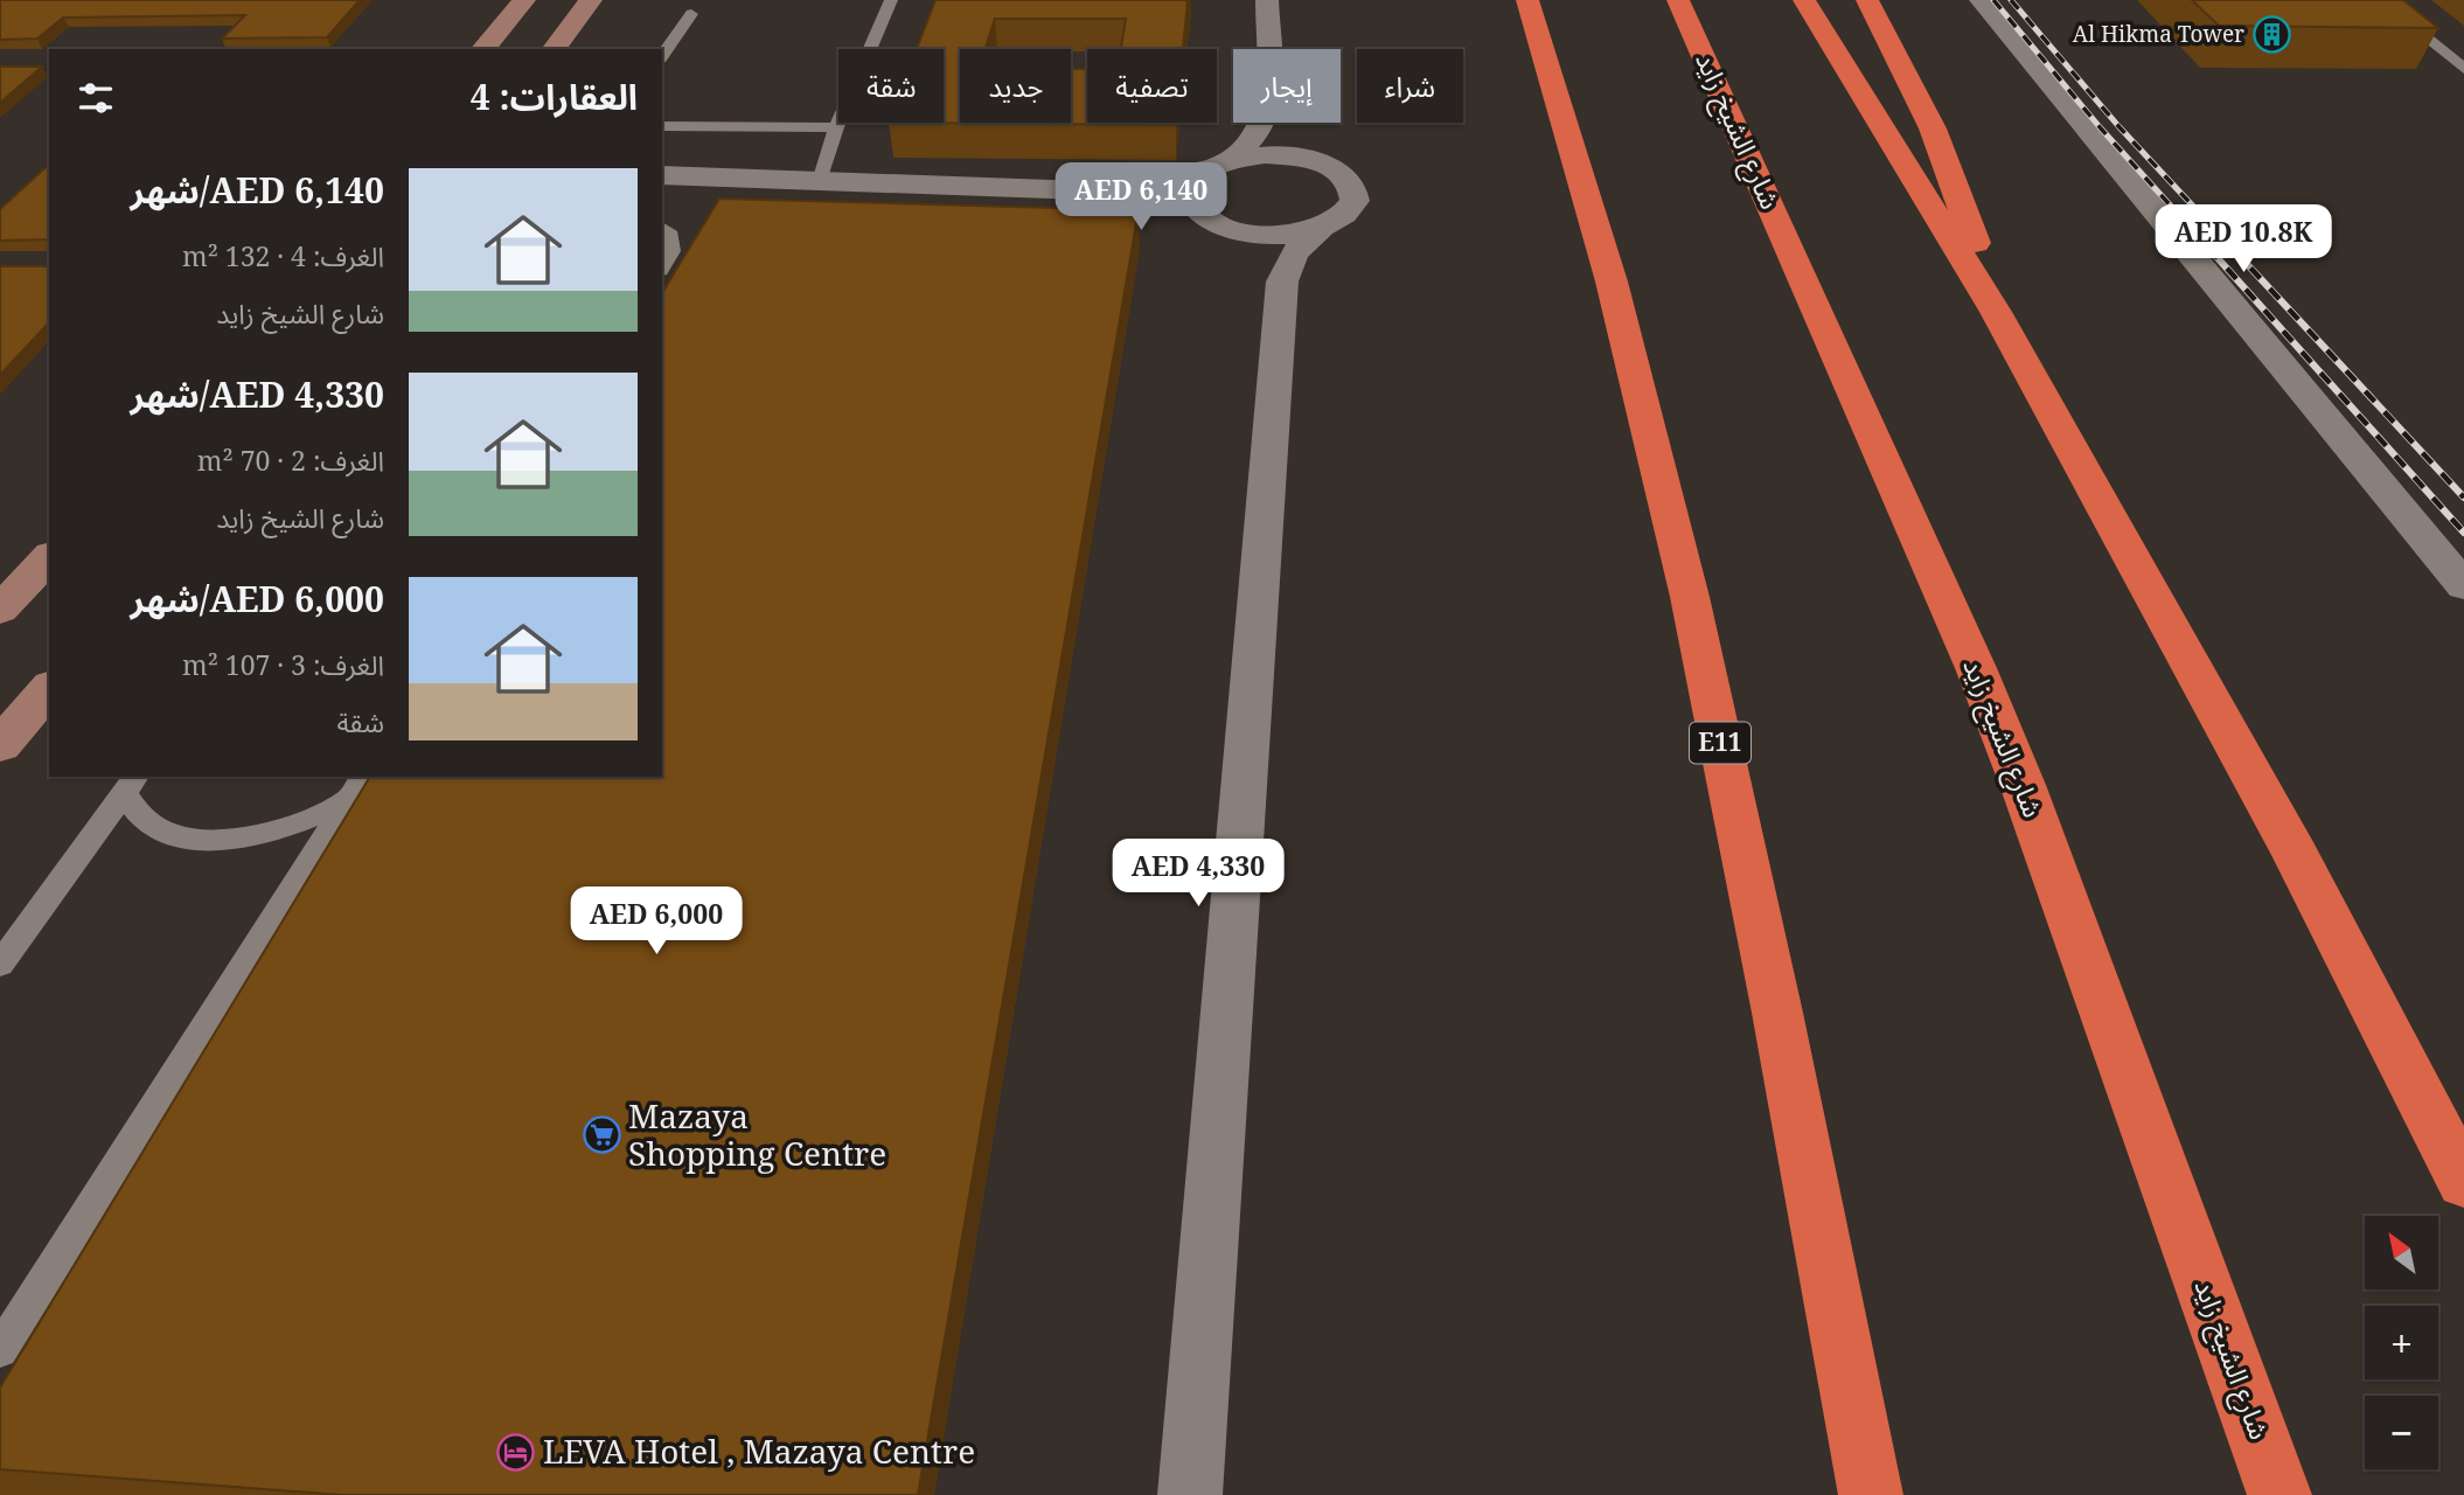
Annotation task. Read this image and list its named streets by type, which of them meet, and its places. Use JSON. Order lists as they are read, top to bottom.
{
  "streets": {
    "highway": ["شارع الشيخ زايد", "E11"]
  },
  "places": {
    "building": ["Al Hikma Tower"],
    "supermarket": ["Mazaya Shopping Centre"],
    "hotel": ["LEVA Hotel , Mazaya Centre"]
  },
  "north": "top left",
  "page": {
    "chip": [
      "شراء",
      "إيجار",
      "تصفية",
      "جديد",
      "شقة"
    ],
    "heading": "العقارات: 4",
    "list": [
      {
        "name": "AED 6,140/شهر",
        "note": "الغرف: 4 · 132 m² · شارع الشيخ زايد"
      },
      {
        "name": "AED 4,330/شهر",
        "note": "الغرف: 2 · 70 m² · شارع الشيخ زايد"
      },
      {
        "name": "AED 6,000/شهر",
        "note": "الغرف: 3 · 107 m² · شقة"
      }
    ],
    "price": [
      "AED 6,140",
      "AED 10.8K",
      "AED 4,330",
      "AED 6,000"
    ],
    "map_buttons": ["+", "−"]
  }
}
